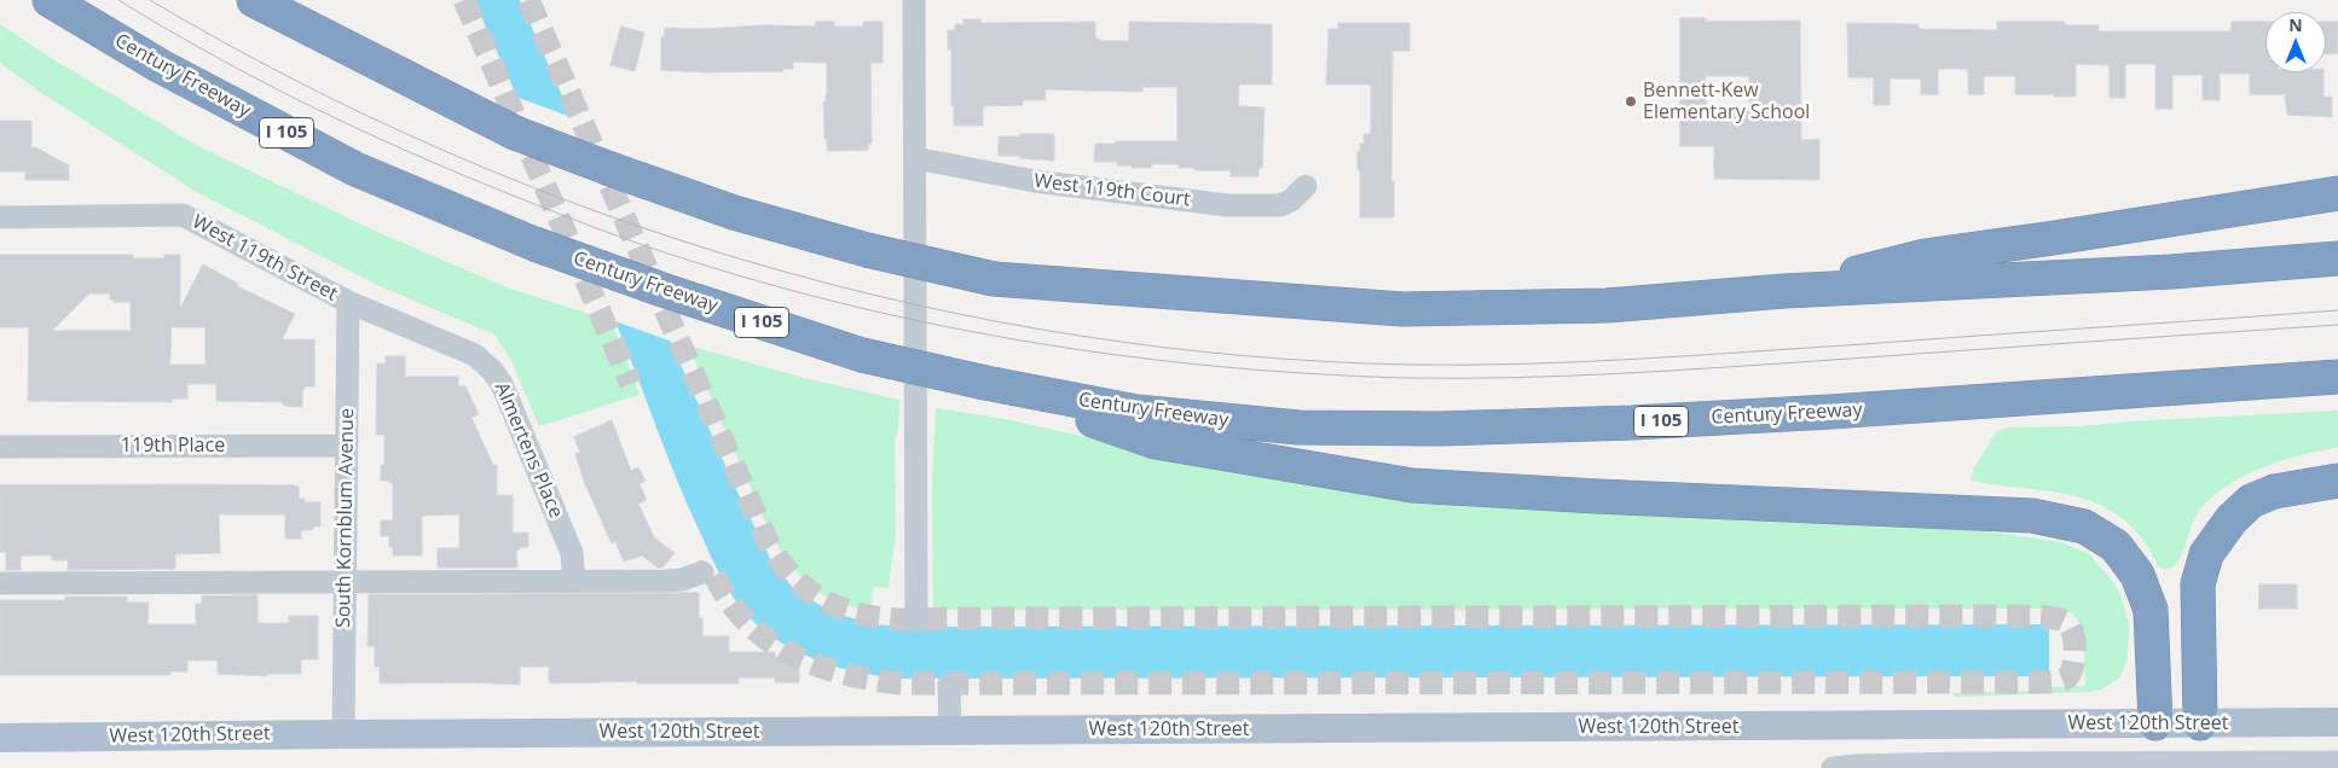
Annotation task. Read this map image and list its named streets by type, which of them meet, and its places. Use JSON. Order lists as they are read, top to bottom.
{
  "streets": {
    "highway": ["Century Freeway", "I 105"],
    "main road": ["West 120th Street"],
    "street": [
      "West 119th Court",
      "West 119th Street",
      "119th Place",
      "Almertens Place",
      "South Kornblum Avenue"
    ]
  },
  "crossings": [
    ["West 119th Street", "Almertens Place"],
    ["West 119th Street", "South Kornblum Avenue"],
    ["119th Place", "South Kornblum Avenue"],
    ["Almertens Place", "South Kornblum Avenue"],
    ["South Kornblum Avenue", "West 120th Street"]
  ],
  "places": ["Bennett-Kew Elementary School"],
  "north": "top"
}
